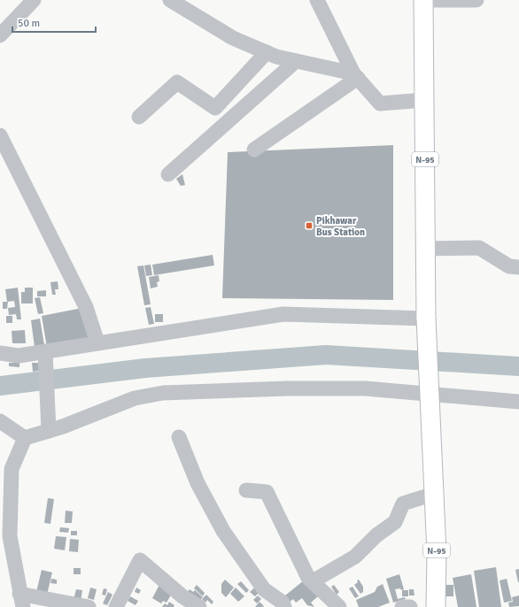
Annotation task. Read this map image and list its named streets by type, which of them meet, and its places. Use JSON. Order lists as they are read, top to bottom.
{
  "streets": {
    "main road": ["N-95"]
  },
  "places": {
    "transit": ["Pikhawar Bus Station"]
  },
  "scale_bar": "50 m"
}
